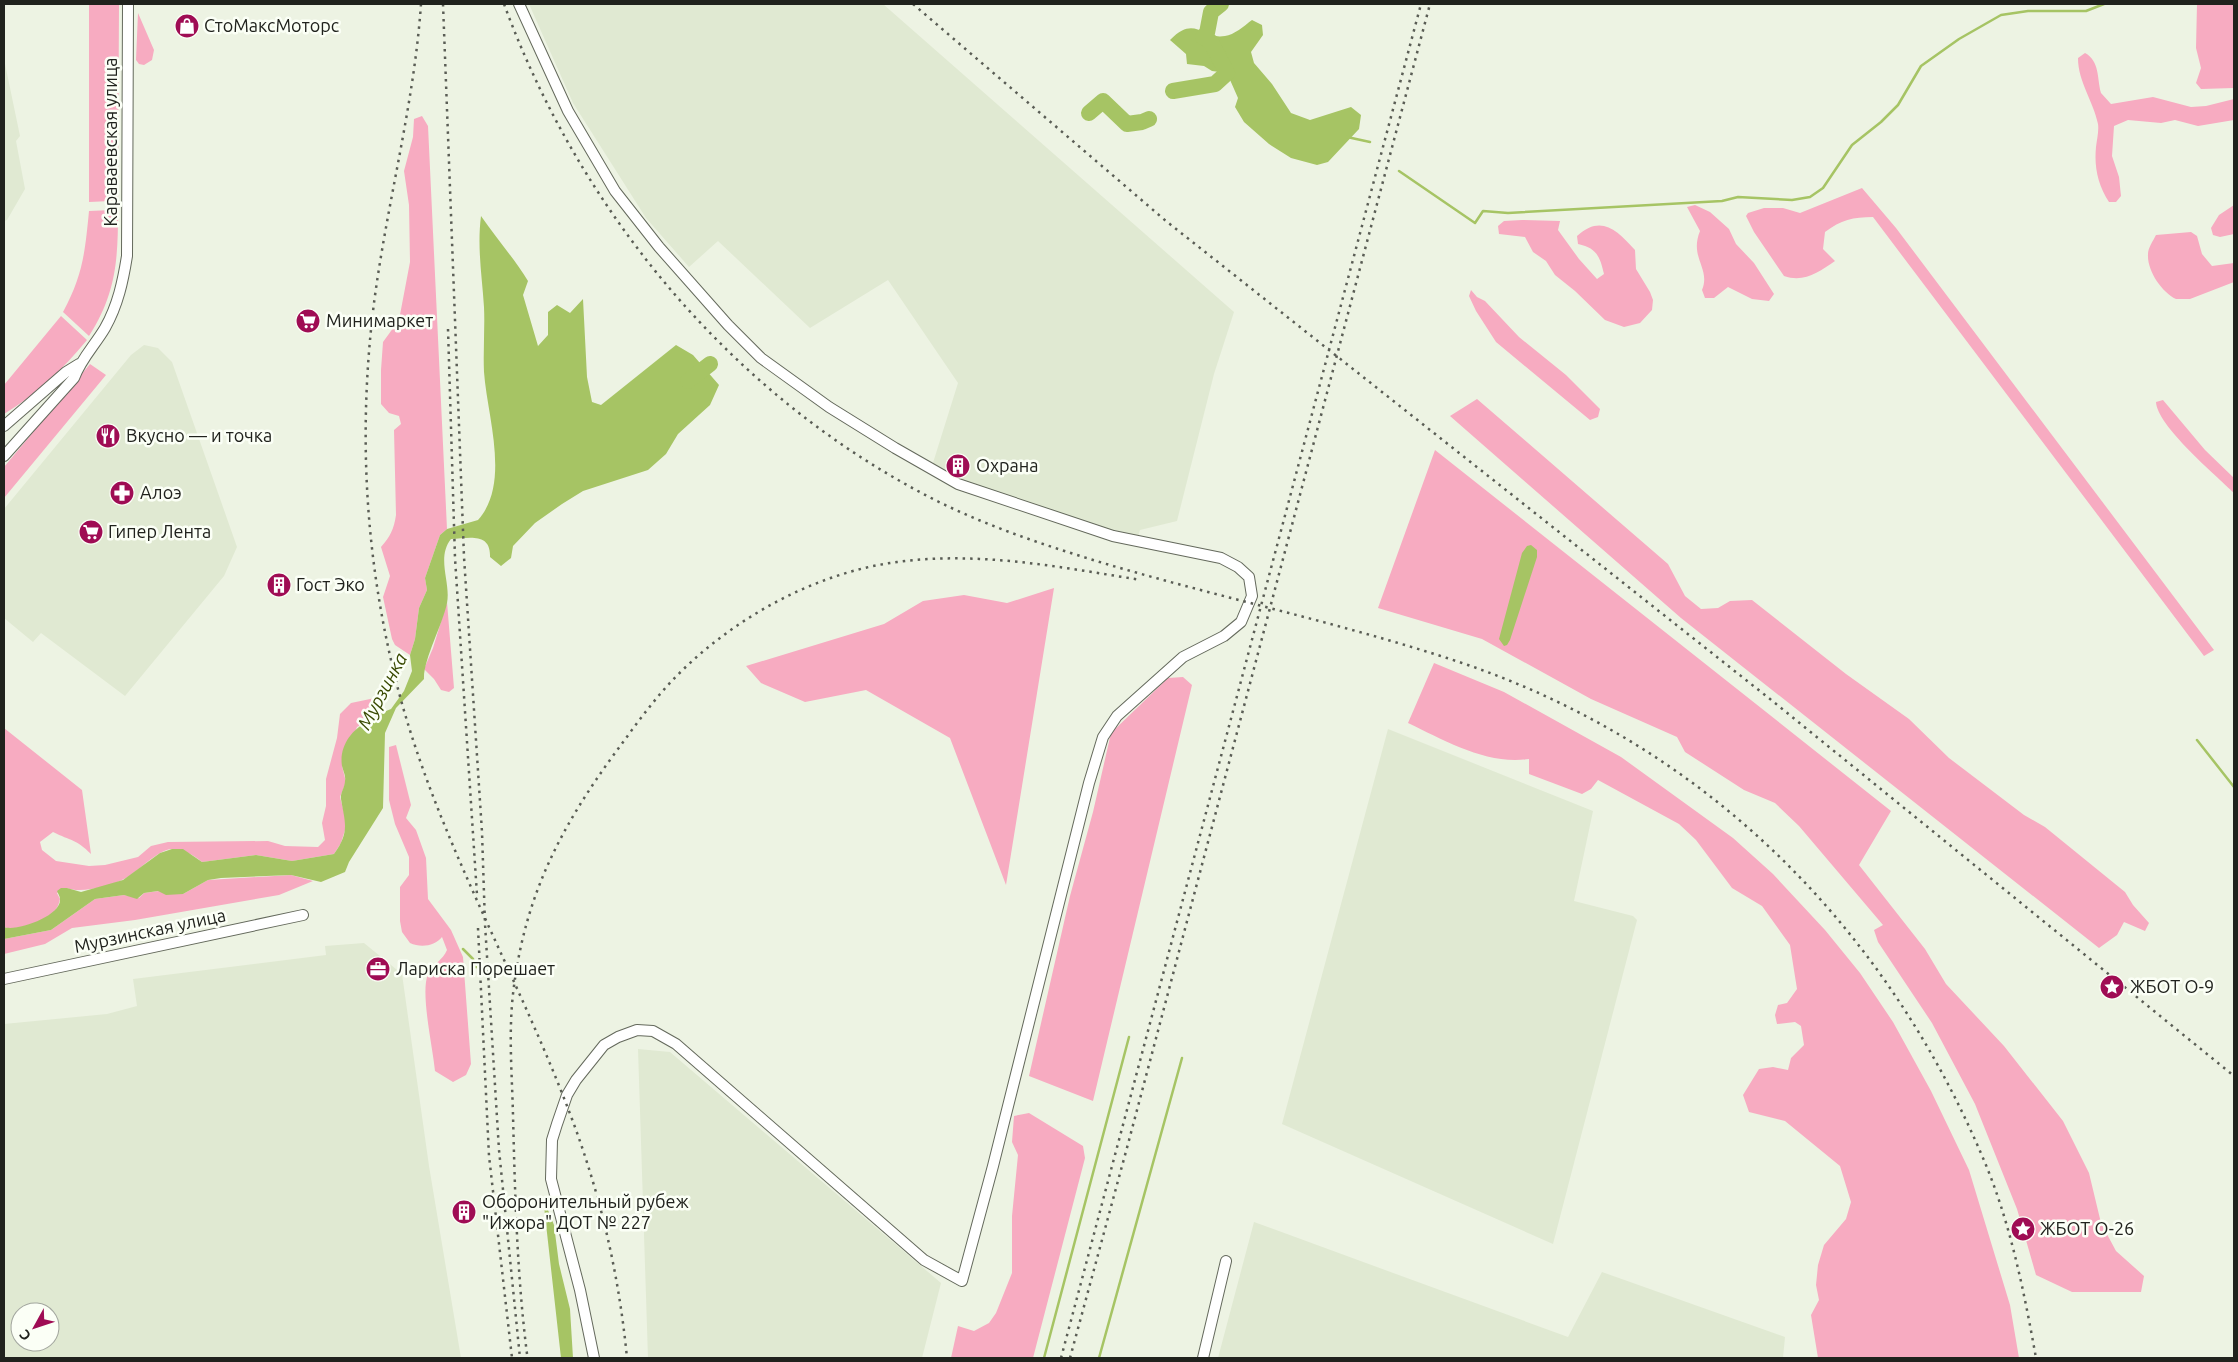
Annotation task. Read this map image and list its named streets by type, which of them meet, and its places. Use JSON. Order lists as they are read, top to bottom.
{
  "streets": {
    "street": ["Караваевская улица", "Мурзинская улица"]
  },
  "water": ["Мурзинка"],
  "places": {
    "shop": ["СтоМаксМоторс"],
    "supermarket": ["Минимаркет", "Гипер Лента"],
    "restaurant": ["Вкусно — и точка"],
    "building": ["Охрана", "Гост Эко", "Оборонительный рубеж \"Ижора\" ДОТ № 227"],
    "pharmacy": ["Алоэ"],
    "office": ["Лариска Порешает"],
    "place": ["ЖБОТ О-9", "ЖБОТ О-26"]
  },
  "north": "bottom left"
}
